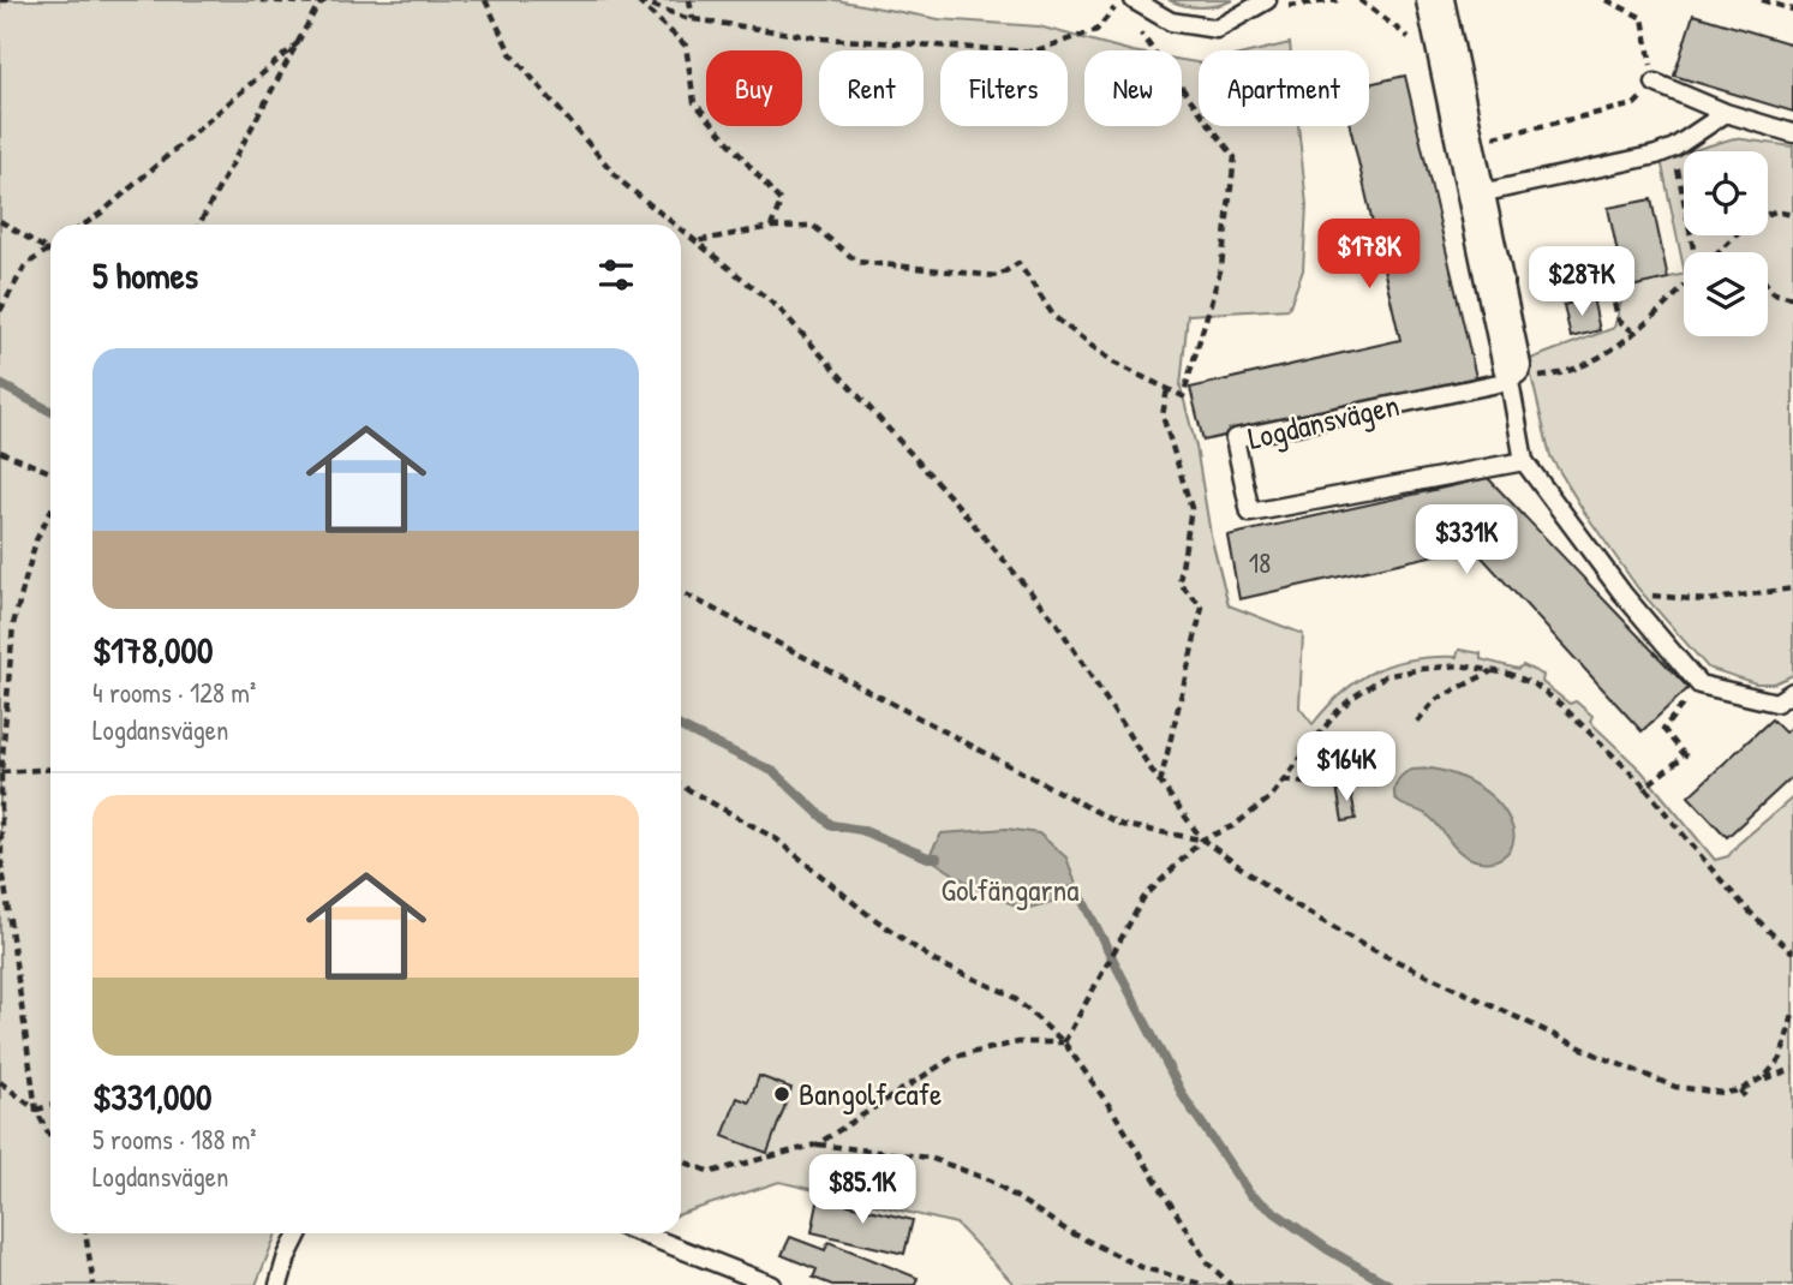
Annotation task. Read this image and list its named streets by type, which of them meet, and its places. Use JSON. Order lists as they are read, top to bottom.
{
  "streets": {
    "lane": ["Logdansvägen"]
  },
  "parks": ["Golfängarna"],
  "places": ["Bangolf cafe"],
  "house_numbers": ["18"],
  "page": {
    "chip": [
      "Buy",
      "Rent",
      "Filters",
      "New",
      "Apartment"
    ],
    "price": [
      "$178K",
      "$287K",
      "$331K",
      "$164K",
      "$85.1K"
    ],
    "heading": "5 homes",
    "list": [
      {
        "name": "$178,000",
        "note": "4 rooms · 128 m² · Logdansvägen"
      },
      {
        "name": "$331,000",
        "note": "5 rooms · 188 m² · Logdansvägen"
      }
    ]
  }
}
